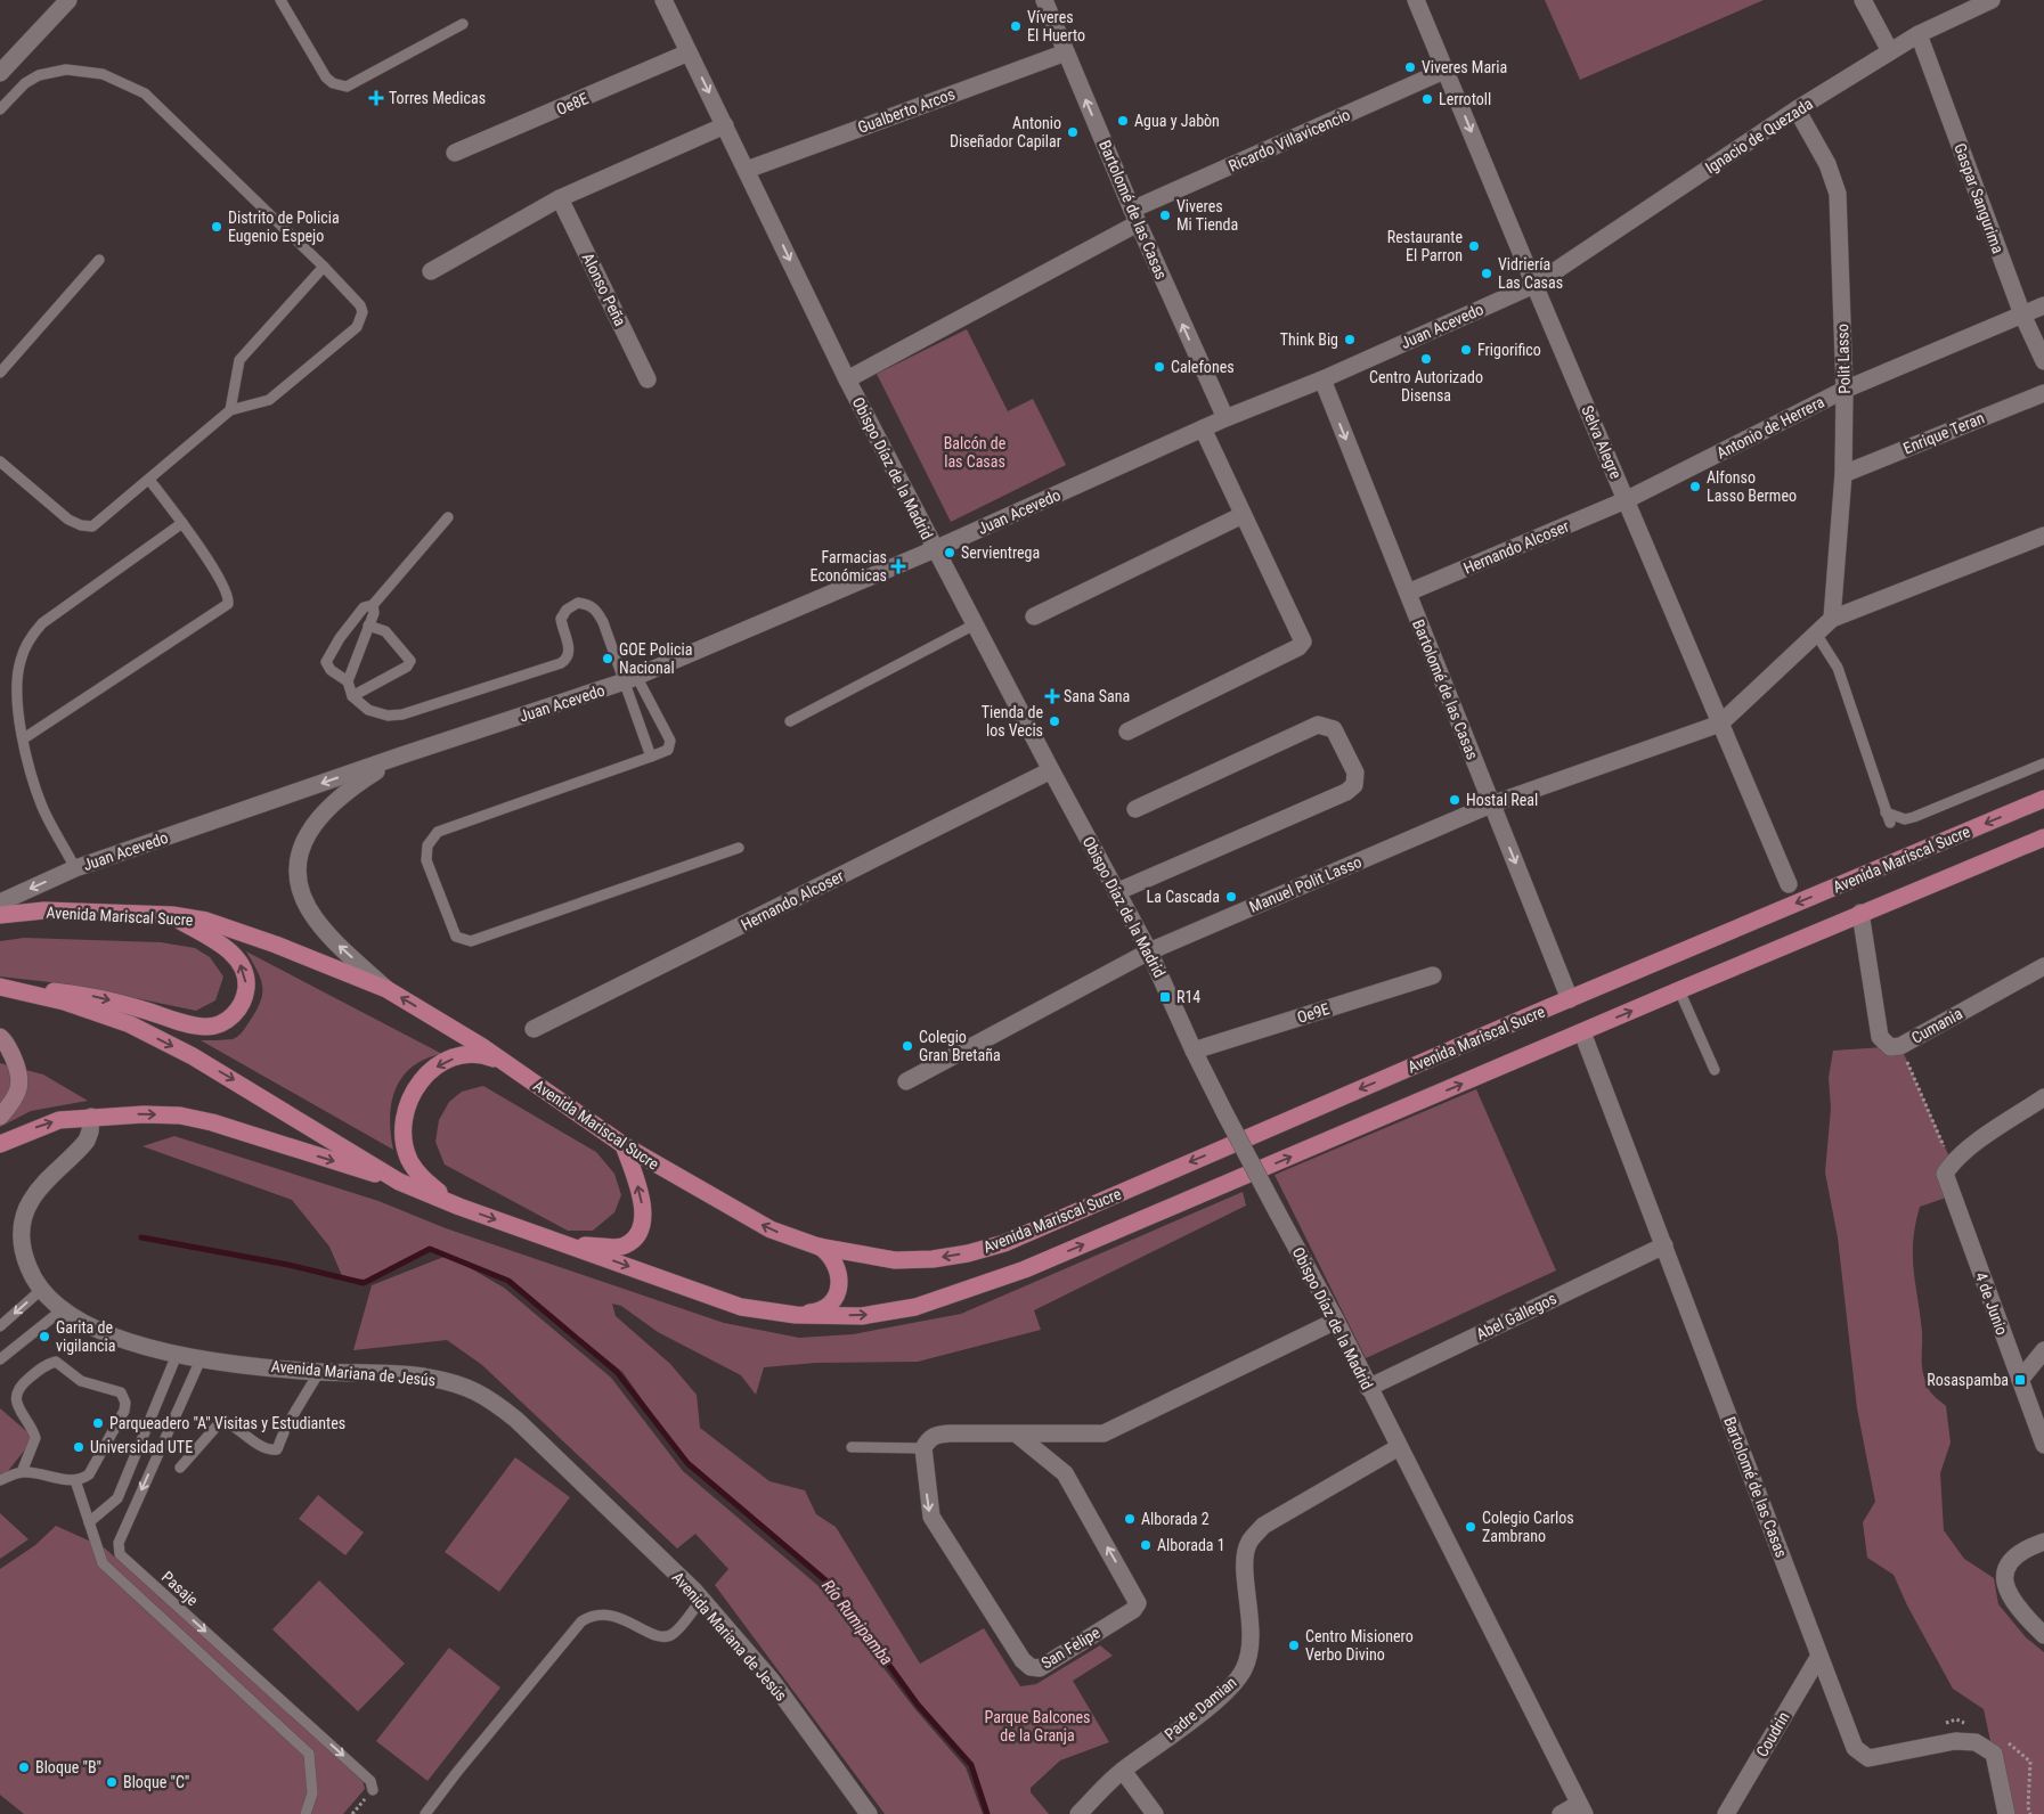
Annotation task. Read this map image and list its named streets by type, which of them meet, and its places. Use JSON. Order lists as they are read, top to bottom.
{
  "streets": {
    "main road": ["Avenida Mariscal Sucre"],
    "street": [
      "Oe8E",
      "Gualberto Arcos",
      "Ignacio de Quezada",
      "Ricardo Villavicencio",
      "Gaspar Sangurima",
      "Bartolomé de las Casas",
      "Alonso Peña",
      "Juan Acevedo",
      "Polit Lasso",
      "Antonio de Herrera",
      "Enrique Teran",
      "Selva Alegre",
      "Obispo Díaz de la Madrid",
      "Hernando Alcoser",
      "Manuel Polit Lasso",
      "Oe9E",
      "Cumania",
      "4 de Junio",
      "Abel Gallegos",
      "Avenida Mariana de Jesús",
      "San Felipe",
      "Padre Damian",
      "Coudrin"
    ],
    "lane": ["Pasaje"]
  },
  "crossings": [
    ["Oe8E", "Obispo Díaz de la Madrid"],
    ["Gualberto Arcos", "Bartolomé de las Casas"],
    ["Gualberto Arcos", "Obispo Díaz de la Madrid"],
    ["Ignacio de Quezada", "Gaspar Sangurima"],
    ["Ignacio de Quezada", "Juan Acevedo"],
    ["Ignacio de Quezada", "Polit Lasso"],
    ["Ignacio de Quezada", "Selva Alegre"],
    ["Ricardo Villavicencio", "Bartolomé de las Casas"],
    ["Ricardo Villavicencio", "Selva Alegre"],
    ["Ricardo Villavicencio", "Obispo Díaz de la Madrid"],
    ["Gaspar Sangurima", "Antonio de Herrera"],
    ["Bartolomé de las Casas", "Juan Acevedo"],
    ["Bartolomé de las Casas", "Hernando Alcoser"],
    ["Bartolomé de las Casas", "Avenida Mariscal Sucre"],
    ["Bartolomé de las Casas", "Manuel Polit Lasso"],
    ["Bartolomé de las Casas", "Abel Gallegos"],
    ["Bartolomé de las Casas", "Coudrin"],
    ["Juan Acevedo", "Selva Alegre"],
    ["Juan Acevedo", "Obispo Díaz de la Madrid"],
    ["Juan Acevedo", "Avenida Mariscal Sucre"],
    ["Polit Lasso", "Antonio de Herrera"],
    ["Polit Lasso", "Enrique Teran"],
    ["Antonio de Herrera", "Selva Alegre"],
    ["Antonio de Herrera", "Hernando Alcoser"],
    ["Selva Alegre", "Hernando Alcoser"],
    ["Selva Alegre", "Manuel Polit Lasso"],
    ["Obispo Díaz de la Madrid", "Hernando Alcoser"],
    ["Obispo Díaz de la Madrid", "Manuel Polit Lasso"],
    ["Obispo Díaz de la Madrid", "Oe9E"],
    ["Obispo Díaz de la Madrid", "Abel Gallegos"],
    ["Obispo Díaz de la Madrid", "Padre Damian"],
    ["Avenida Mariana de Jesús", "Pasaje"]
  ],
  "one_way": ["Avenida Mariscal Sucre"],
  "water": ["Río Rumipamba"],
  "parks": ["Balcón de las Casas", "Parque Balcones de la Granja"],
  "places": {
    "other": [
      "Víveres El Huerto",
      "Viveres Maria",
      "Lerrotoll",
      "Agua y Jabòn",
      "Antonio Diseñador Capilar",
      "Viveres Mi Tienda",
      "Distrito de Policia Eugenio Espejo",
      "Restaurante El Parron",
      "Vidriería Las Casas",
      "Think Big",
      "Frigorifico",
      "Centro Autorizado Disensa",
      "Calefones",
      "Alfonso Lasso Bermeo",
      "Servientrega",
      "GOE Policia Nacional",
      "Tienda de los Vecis",
      "Hostal Real",
      "La Cascada",
      "Colegio Gran Bretaña",
      "Garita de vigilancia",
      "Parqueadero \"A\" Visitas y Estudiantes",
      "Universidad UTE",
      "Alborada 2",
      "Colegio Carlos Zambrano",
      "Alborada 1",
      "Centro Misionero Verbo Divino",
      "Bloque \"B\"",
      "Bloque \"C\""
    ],
    "health": ["Torres Medicas", "Farmacias Económicas", "Sana Sana"],
    "transit": ["R14", "Rosaspamba"]
  }
}
